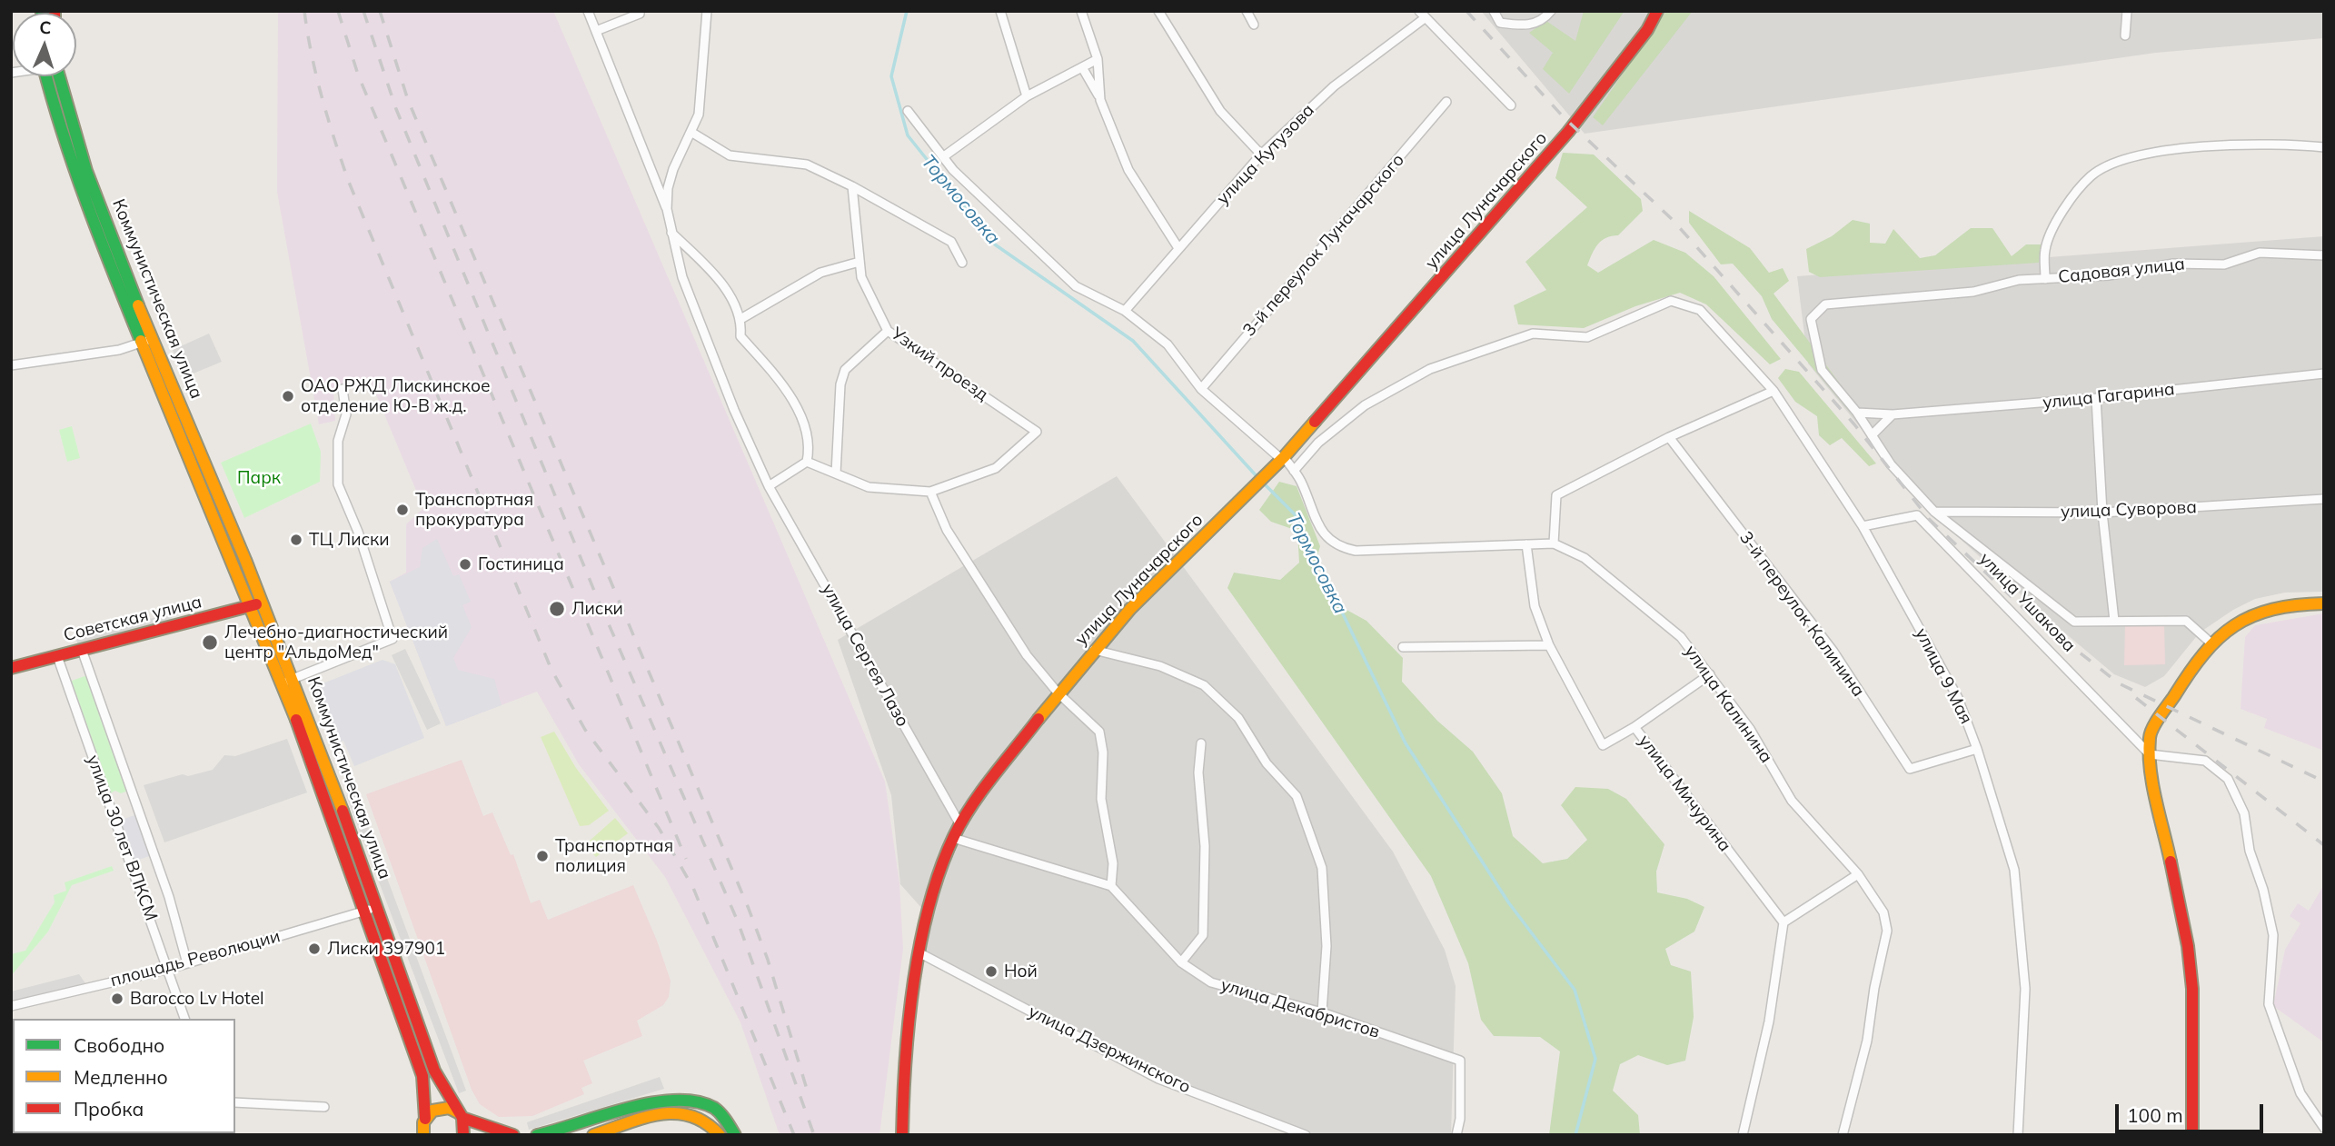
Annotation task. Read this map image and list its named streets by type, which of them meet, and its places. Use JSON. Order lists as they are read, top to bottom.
{
  "streets": {
    "main road": ["улица Луначарского", "Коммунистическая улица", "Советская улица"],
    "street": [
      "улица Кутузова",
      "3-й переулок Луначарского",
      "Садовая улица",
      "Узкий проезд",
      "улица Гагарина",
      "улица Суворова",
      "улица Ушакова",
      "3-й переулок Калинина",
      "улица Сергея Лазо",
      "улица 9 Мая",
      "улица Калинина",
      "улица Мичурина",
      "улица 30 лет ВЛКСМ",
      "площадь Революции",
      "улица Декабристов",
      "улица Дзержинского"
    ]
  },
  "crossings": [
    ["улица Кутузова", "улица Калинина"],
    ["улица Луначарского", "улица Сергея Лазо"],
    ["улица Луначарского", "улица Калинина"],
    ["улица Луначарского", "улица Дзержинского"],
    ["3-й переулок Луначарского", "улица Калинина"],
    ["Садовая улица", "улица Гагарина"],
    ["Коммунистическая улица", "Советская улица"],
    ["Коммунистическая улица", "площадь Революции"],
    ["улица Ушакова", "улица 9 Мая"],
    ["3-й переулок Калинина", "улица 9 Мая"],
    ["Советская улица", "улица 30 лет ВЛКСМ"],
    ["улица 9 Мая", "улица Калинина"],
    ["улица 30 лет ВЛКСМ", "площадь Революции"]
  ],
  "water": ["Тормосовка"],
  "parks": ["Парк"],
  "places": [
    "ОАО РЖД Лискинское отделение Ю-В ж.д.",
    "Транспортная прокуратура",
    "ТЦ Лиски",
    "Гостиница",
    "Лиски",
    "Лечебно-диагностический центр \"АльдоМед\"",
    "Транспортная полиция",
    "Лиски 397901",
    "Ной",
    "Barocco Lv Hotel"
  ],
  "legend": ["Свободно", "Медленно", "Пробка"],
  "scale_bar": "100 m",
  "north": "top"
}
